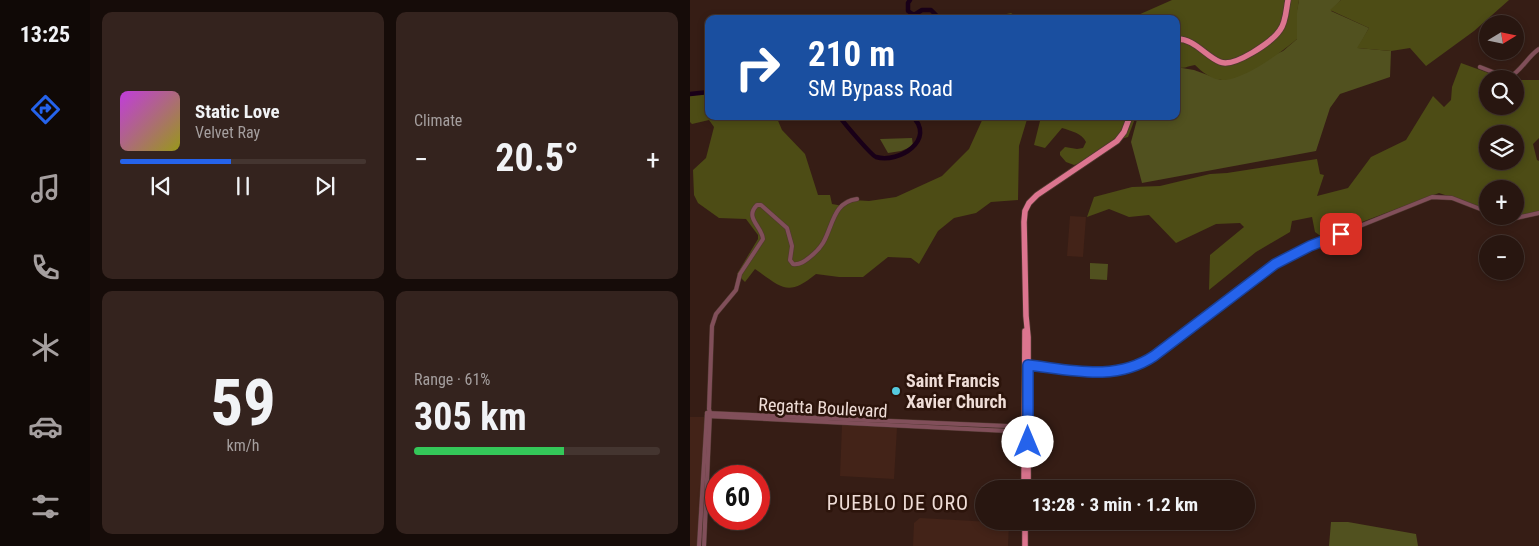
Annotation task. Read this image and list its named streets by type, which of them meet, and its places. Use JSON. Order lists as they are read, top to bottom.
{
  "streets": {
    "street": ["Regatta Boulevard"]
  },
  "districts": ["PUEBLO DE ORO"],
  "places": ["Saint Francis Xavier Church"],
  "north": "right",
  "page": {
    "tabs": "13:25",
    "tile": [
      "Climate",
      ["59", "km/h"],
      ["Range · 61%", "305 km"]
    ],
    "map_buttons": ["+", "−"],
    "turn": ["210 m", "SM Bypass Road"],
    "song": ["Static Love", "Velvet Ray"],
    "heat": ["−", "20.5°", "+"],
    "limit": "60",
    "trip": "13:28 · 3 min · 1.2 km"
  }
}
